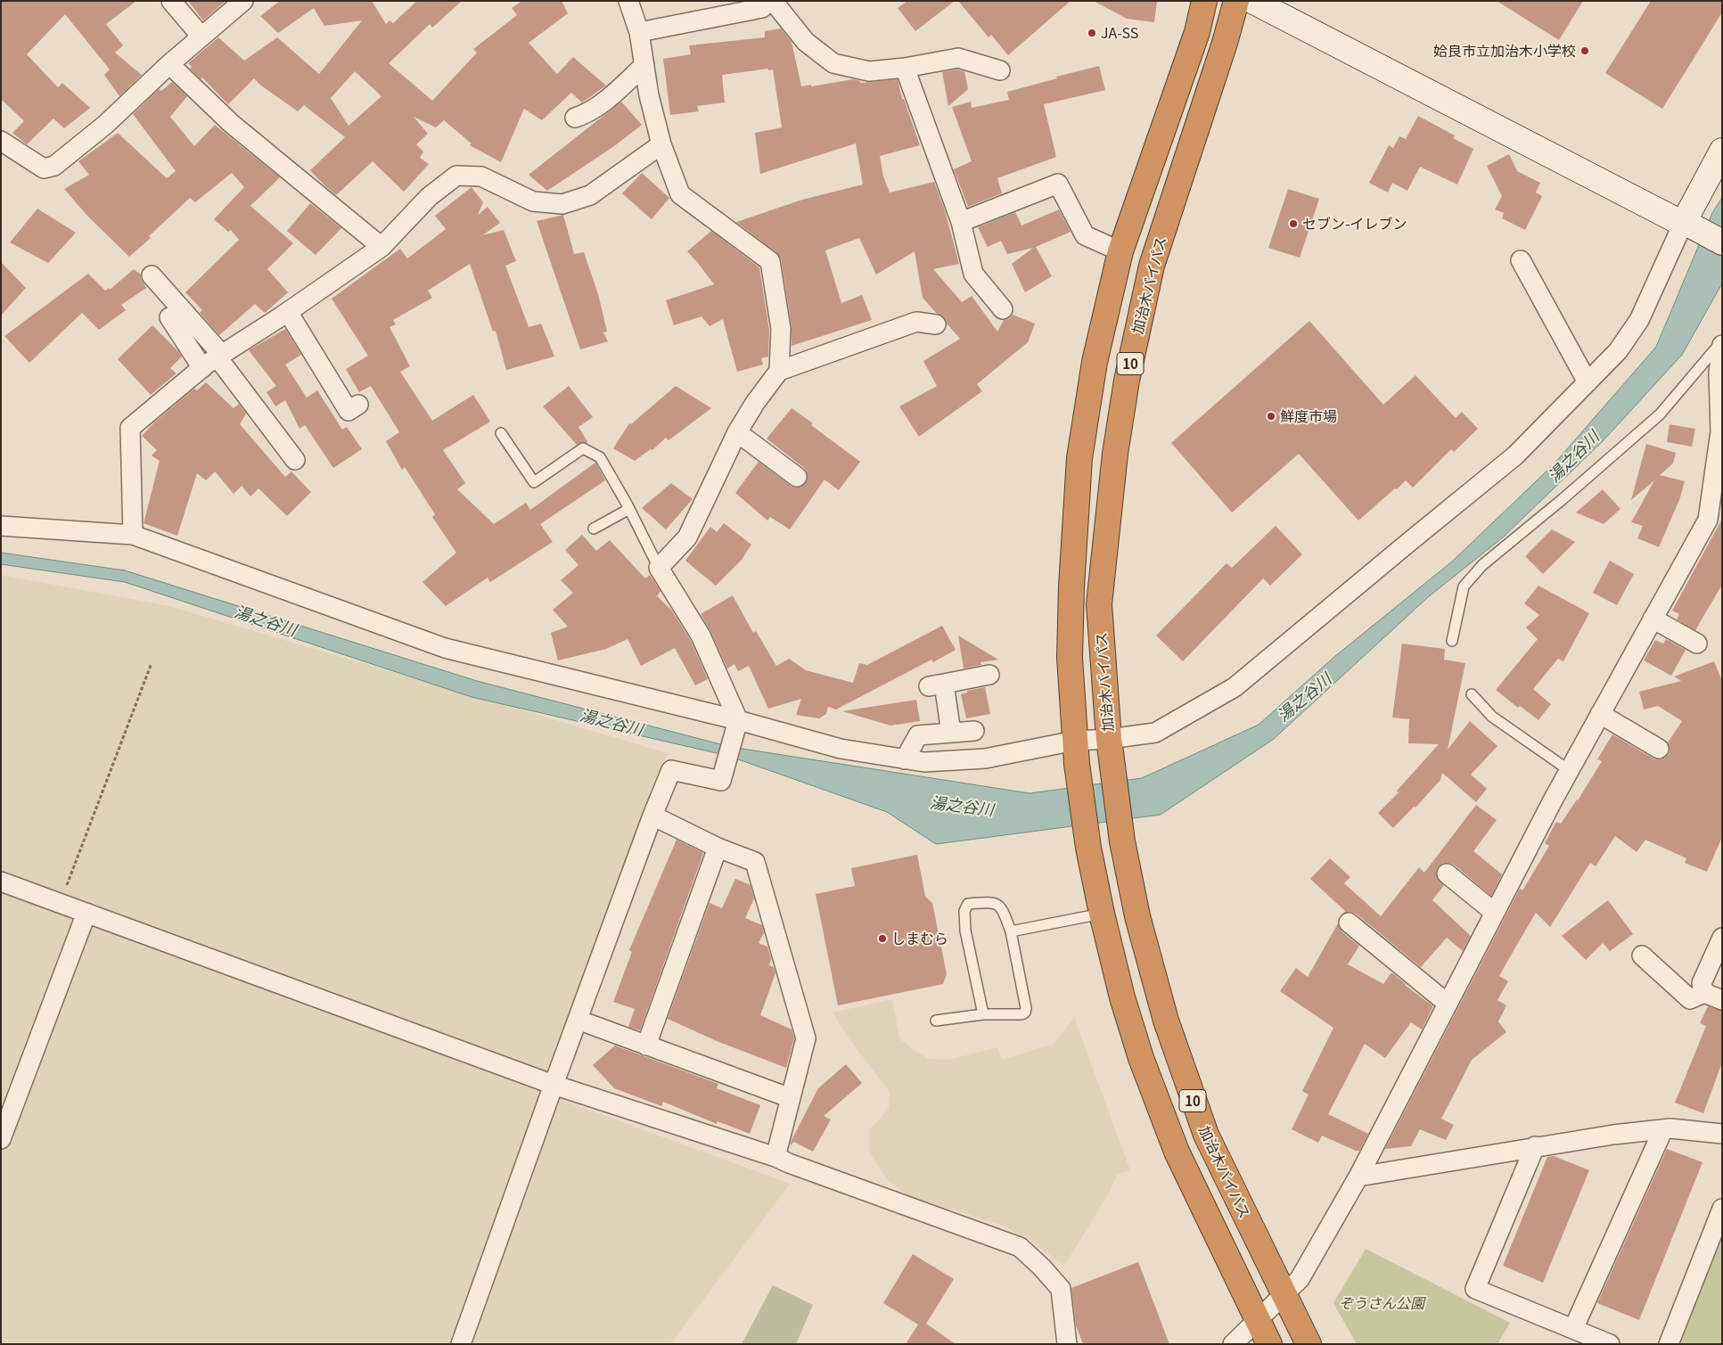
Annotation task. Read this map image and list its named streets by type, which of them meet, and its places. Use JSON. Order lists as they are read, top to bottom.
{
  "streets": {
    "highway": ["加治木バイパス", "10"]
  },
  "water": ["湯之谷川"],
  "parks": ["ぞうさん公園"],
  "places": [
    "JA-SS",
    "姶良市立加治木小学校",
    "セブン-イレブン",
    "鮮度市場",
    "しまむら"
  ]
}
